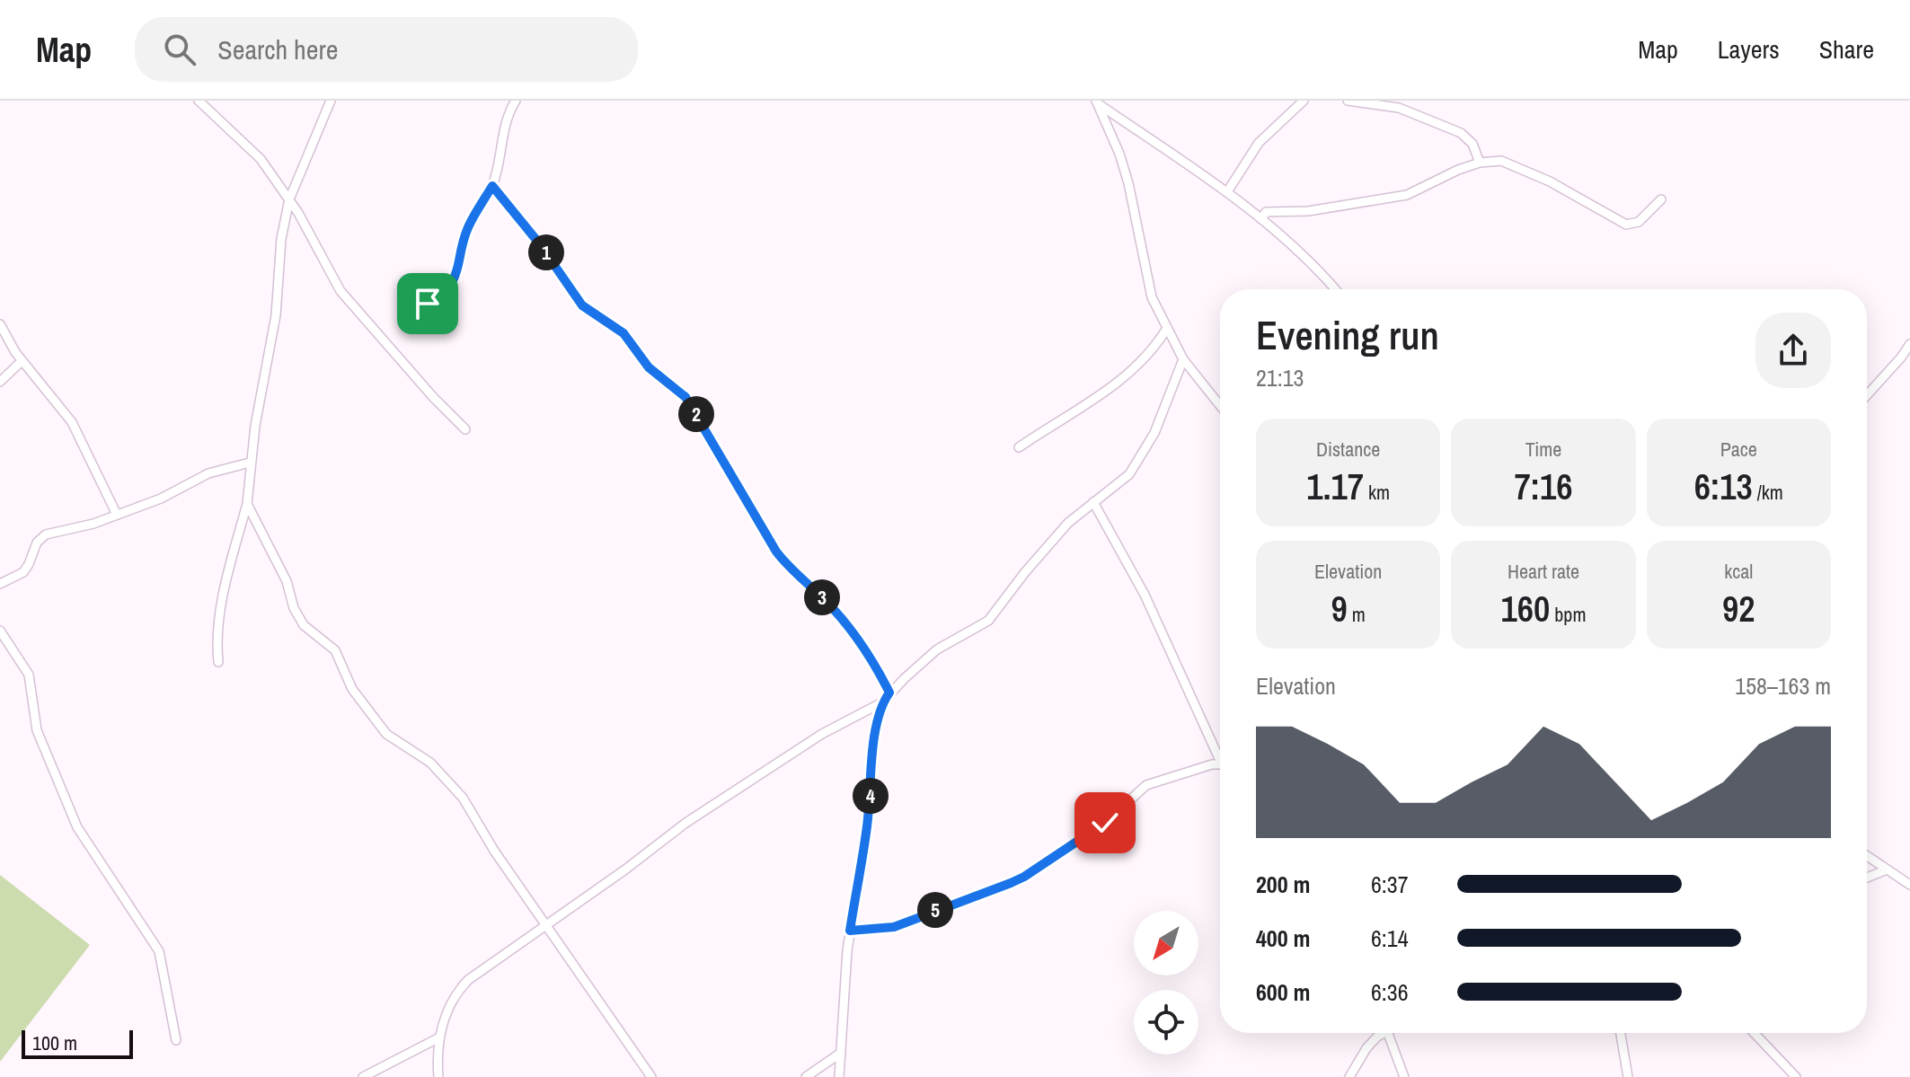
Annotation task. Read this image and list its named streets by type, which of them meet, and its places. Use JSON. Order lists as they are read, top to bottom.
{
  "scale_bar": "100 m",
  "north": "bottom left",
  "page": {
    "header": "Map",
    "search": "Search here",
    "nav": ["Map", "Layers", "Share"],
    "pins": [
      "1",
      "2",
      "3",
      "4",
      "5"
    ],
    "heading": ["Evening run", "21:13"],
    "stats": [
      ["Distance", "1.17 km"],
      ["Time", "7:16"],
      ["Pace", "6:13 /km"],
      ["Elevation", "9 m"],
      ["Heart rate", "160 bpm"],
      ["kcal", "92"]
    ],
    "chart": ["Elevation", "158–163 m"],
    "list": [
      {
        "name": "200 m",
        "note": "6:37"
      },
      {
        "name": "400 m",
        "note": "6:14"
      },
      {
        "name": "600 m",
        "note": "6:36"
      }
    ],
    "scale": "100 m"
  }
}
